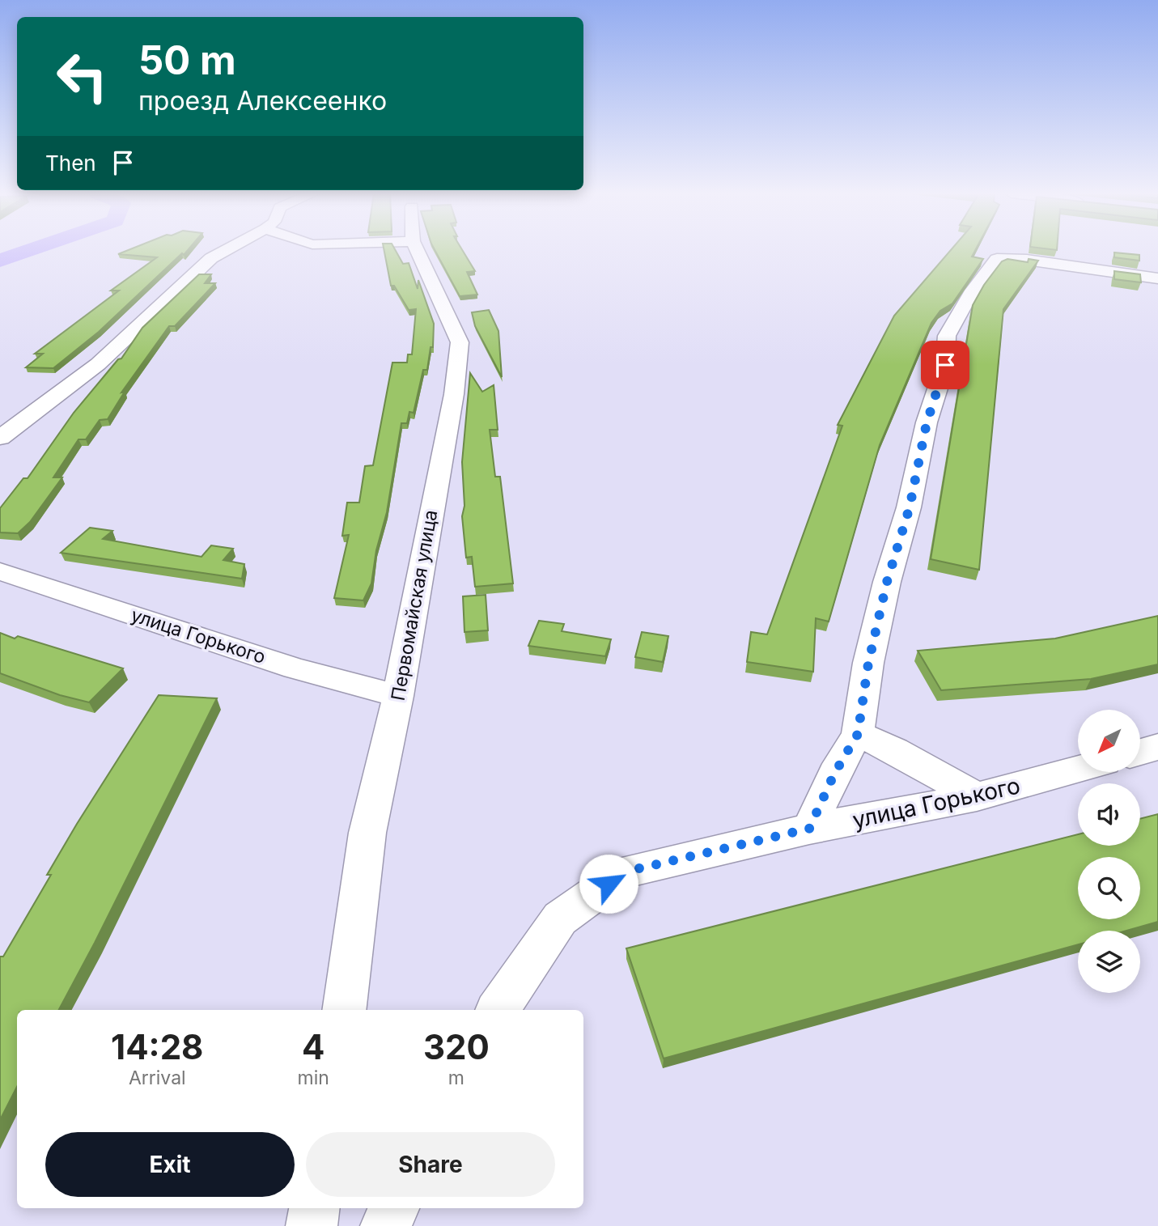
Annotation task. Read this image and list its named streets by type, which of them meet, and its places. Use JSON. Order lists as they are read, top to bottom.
{
  "streets": {
    "street": ["Первомайская улица", "улица Горького"]
  },
  "crossings": [
    ["Первомайская улица", "улица Горького"]
  ],
  "north": "bottom left",
  "page": {
    "turn": ["50 m", "проезд Алексеенко"],
    "then": "Then",
    "eta": [
      "14:28",
      "Arrival",
      "4",
      "min",
      "320",
      "m"
    ],
    "buttons": ["Exit", "Share"]
  }
}
